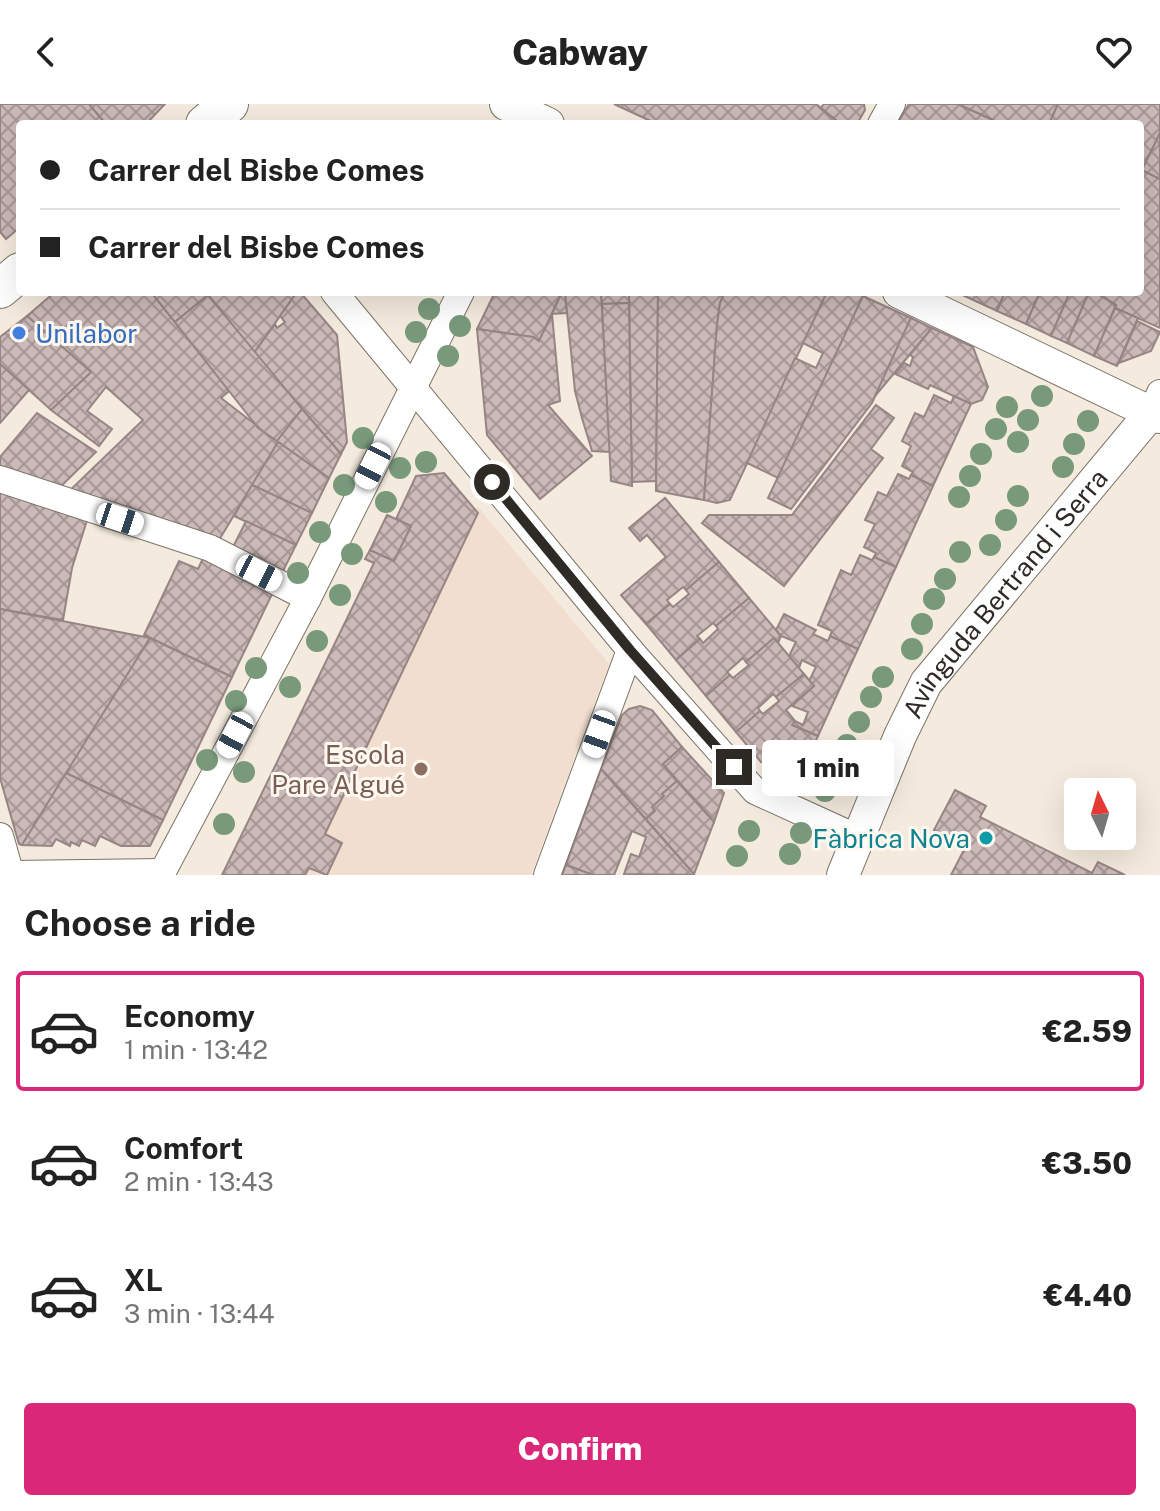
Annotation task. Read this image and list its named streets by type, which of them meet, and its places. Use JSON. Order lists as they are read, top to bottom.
{
  "streets": {
    "street": ["Avinguda Bertrand i Serra"]
  },
  "places": ["Unilabor", "Escola Pare Algué", "Fàbrica Nova"],
  "north": "top",
  "page": {
    "header": "Cabway",
    "banner": ["Carrer del Bisbe Comes", "Carrer del Bisbe Comes"],
    "bubble": "1 min",
    "heading": "Choose a ride",
    "list": [
      {
        "name": "Economy",
        "note": "1 min · 13:42",
        "value": "€2.59"
      },
      {
        "name": "Comfort",
        "note": "2 min · 13:43",
        "value": "€3.50"
      },
      {
        "name": "XL",
        "note": "3 min · 13:44",
        "value": "€4.40"
      }
    ],
    "buttons": "Confirm"
  }
}
